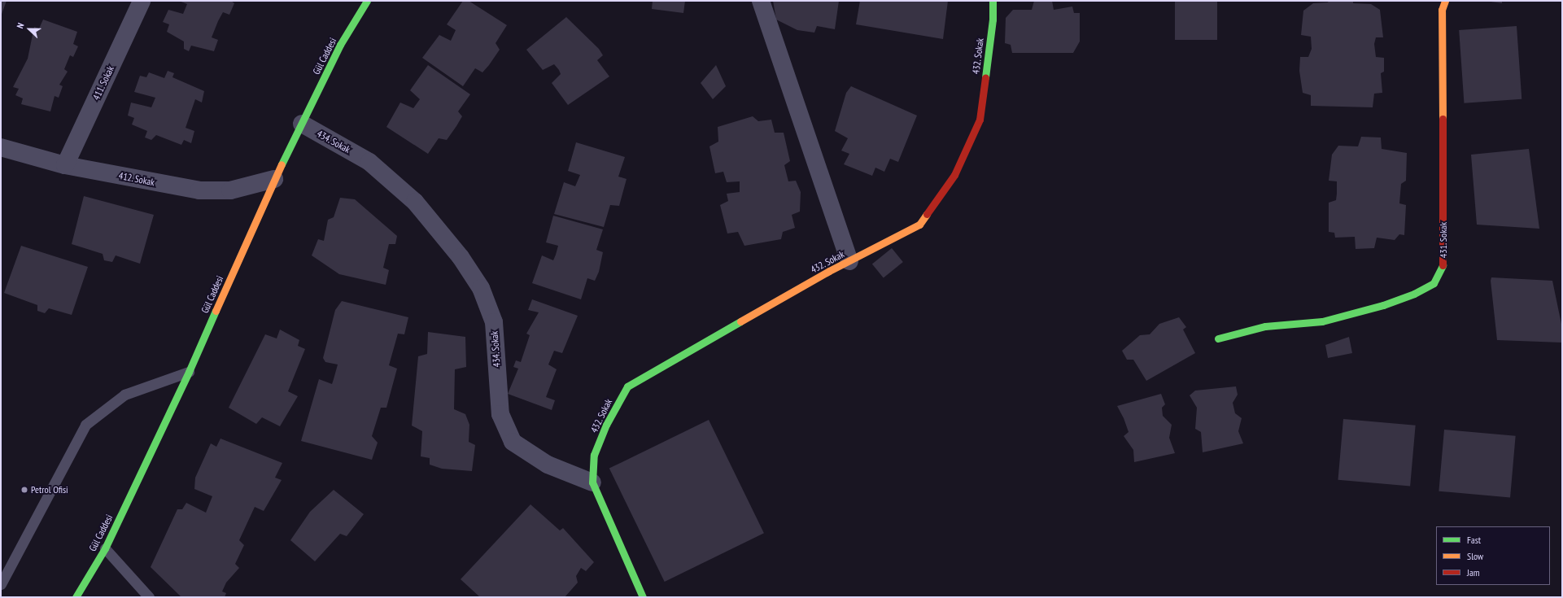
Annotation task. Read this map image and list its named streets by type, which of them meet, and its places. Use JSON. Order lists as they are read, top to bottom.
{
  "streets": {
    "street": [
      "Gül Caddesi",
      "432. Sokak",
      "411. Sokak",
      "434. Sokak",
      "412. Sokak",
      "431. Sokak"
    ]
  },
  "crossings": [
    ["Gül Caddesi", "434. Sokak"],
    ["Gül Caddesi", "412. Sokak"],
    ["432. Sokak", "434. Sokak"],
    ["411. Sokak", "412. Sokak"]
  ],
  "places": ["Petrol Ofisi"],
  "legend": ["Fast", "Slow", "Jam"],
  "north": "left"
}
